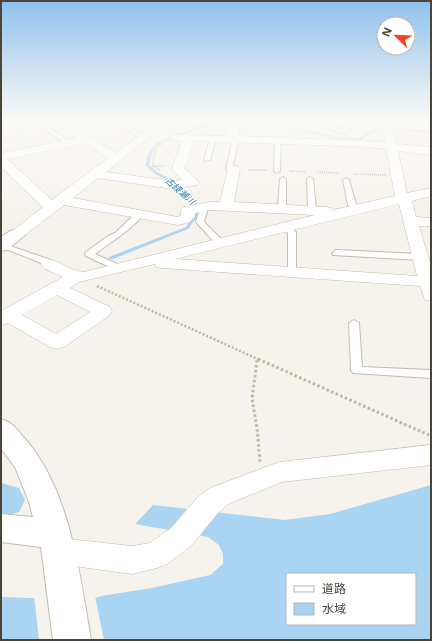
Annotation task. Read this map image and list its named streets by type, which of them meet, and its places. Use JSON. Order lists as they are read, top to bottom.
{
  "water": ["古綾瀬川"],
  "legend": ["道路", "水域"],
  "north": "top left"
}
